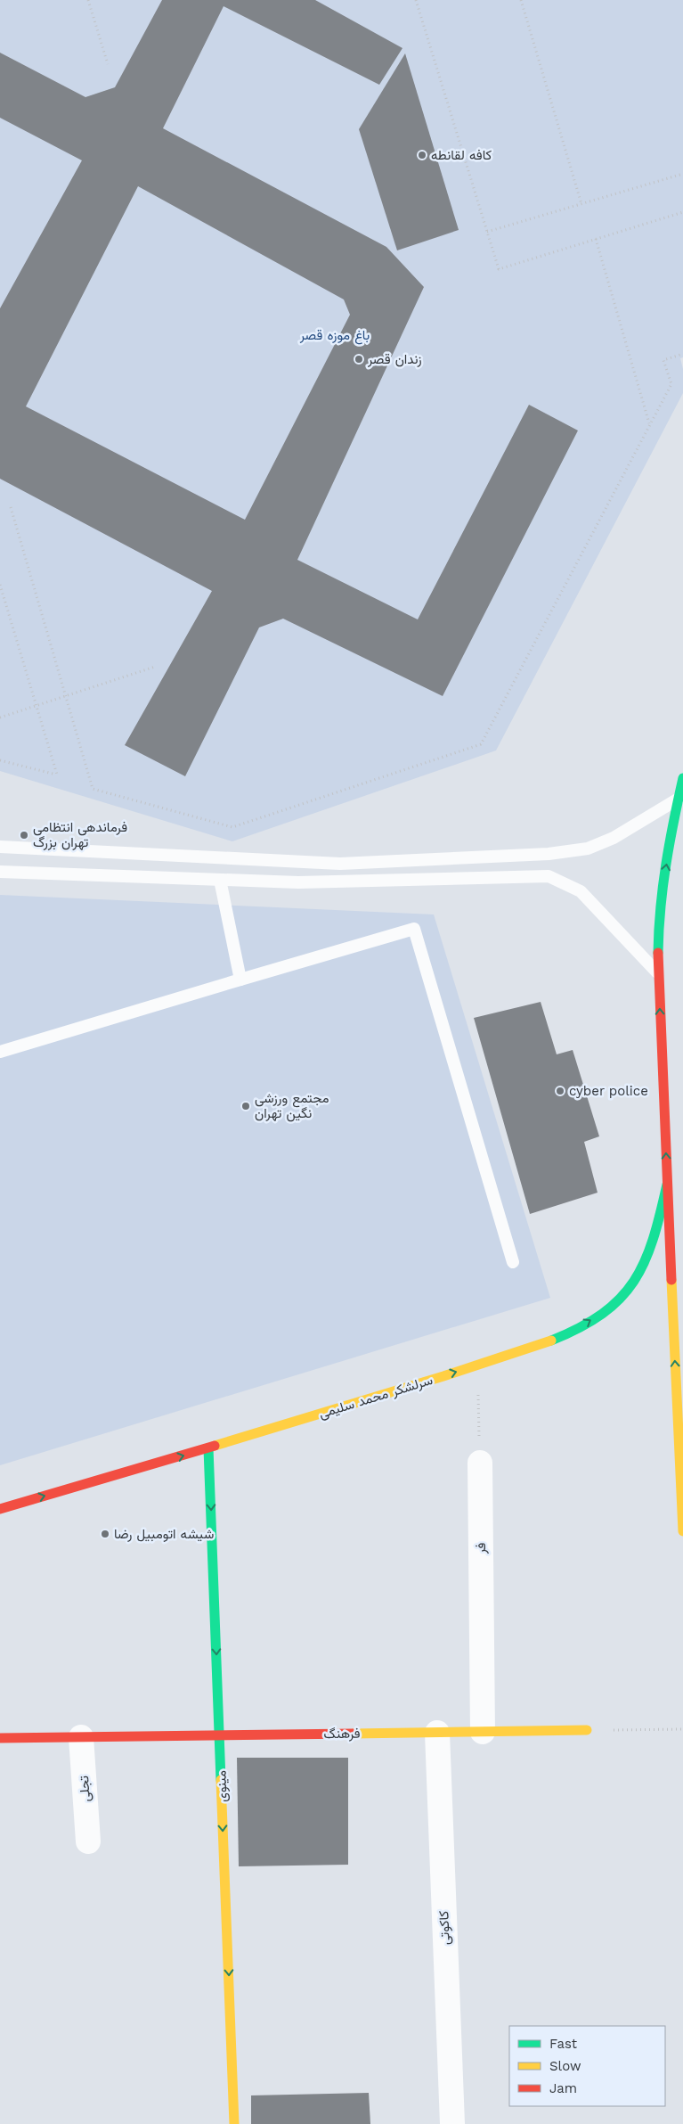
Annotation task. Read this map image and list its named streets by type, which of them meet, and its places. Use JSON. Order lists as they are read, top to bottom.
{
  "streets": {
    "street": [
      "سرلشکر محمد سلیمی",
      "فر",
      "فرهنگ",
      "مینوی",
      "تجلی",
      "کاکوتی"
    ]
  },
  "crossings": [
    ["سرلشکر محمد سلیمی", "مینوی"],
    ["فر", "فرهنگ"],
    ["فرهنگ", "مینوی"],
    ["فرهنگ", "تجلی"],
    ["فرهنگ", "کاکوتی"]
  ],
  "one_way": ["سرلشکر محمد سلیمی", "مینوی"],
  "parks": ["باغ موزه قصر"],
  "places": [
    "کافه لقانطه",
    "زندان قصر",
    "فرماندهی انتظامی تهران بزرگ",
    "cyber police",
    "مجتمع ورزشی نگین تهران",
    "شیشه اتومبیل رضا"
  ],
  "legend": ["Fast", "Slow", "Jam"]
}
